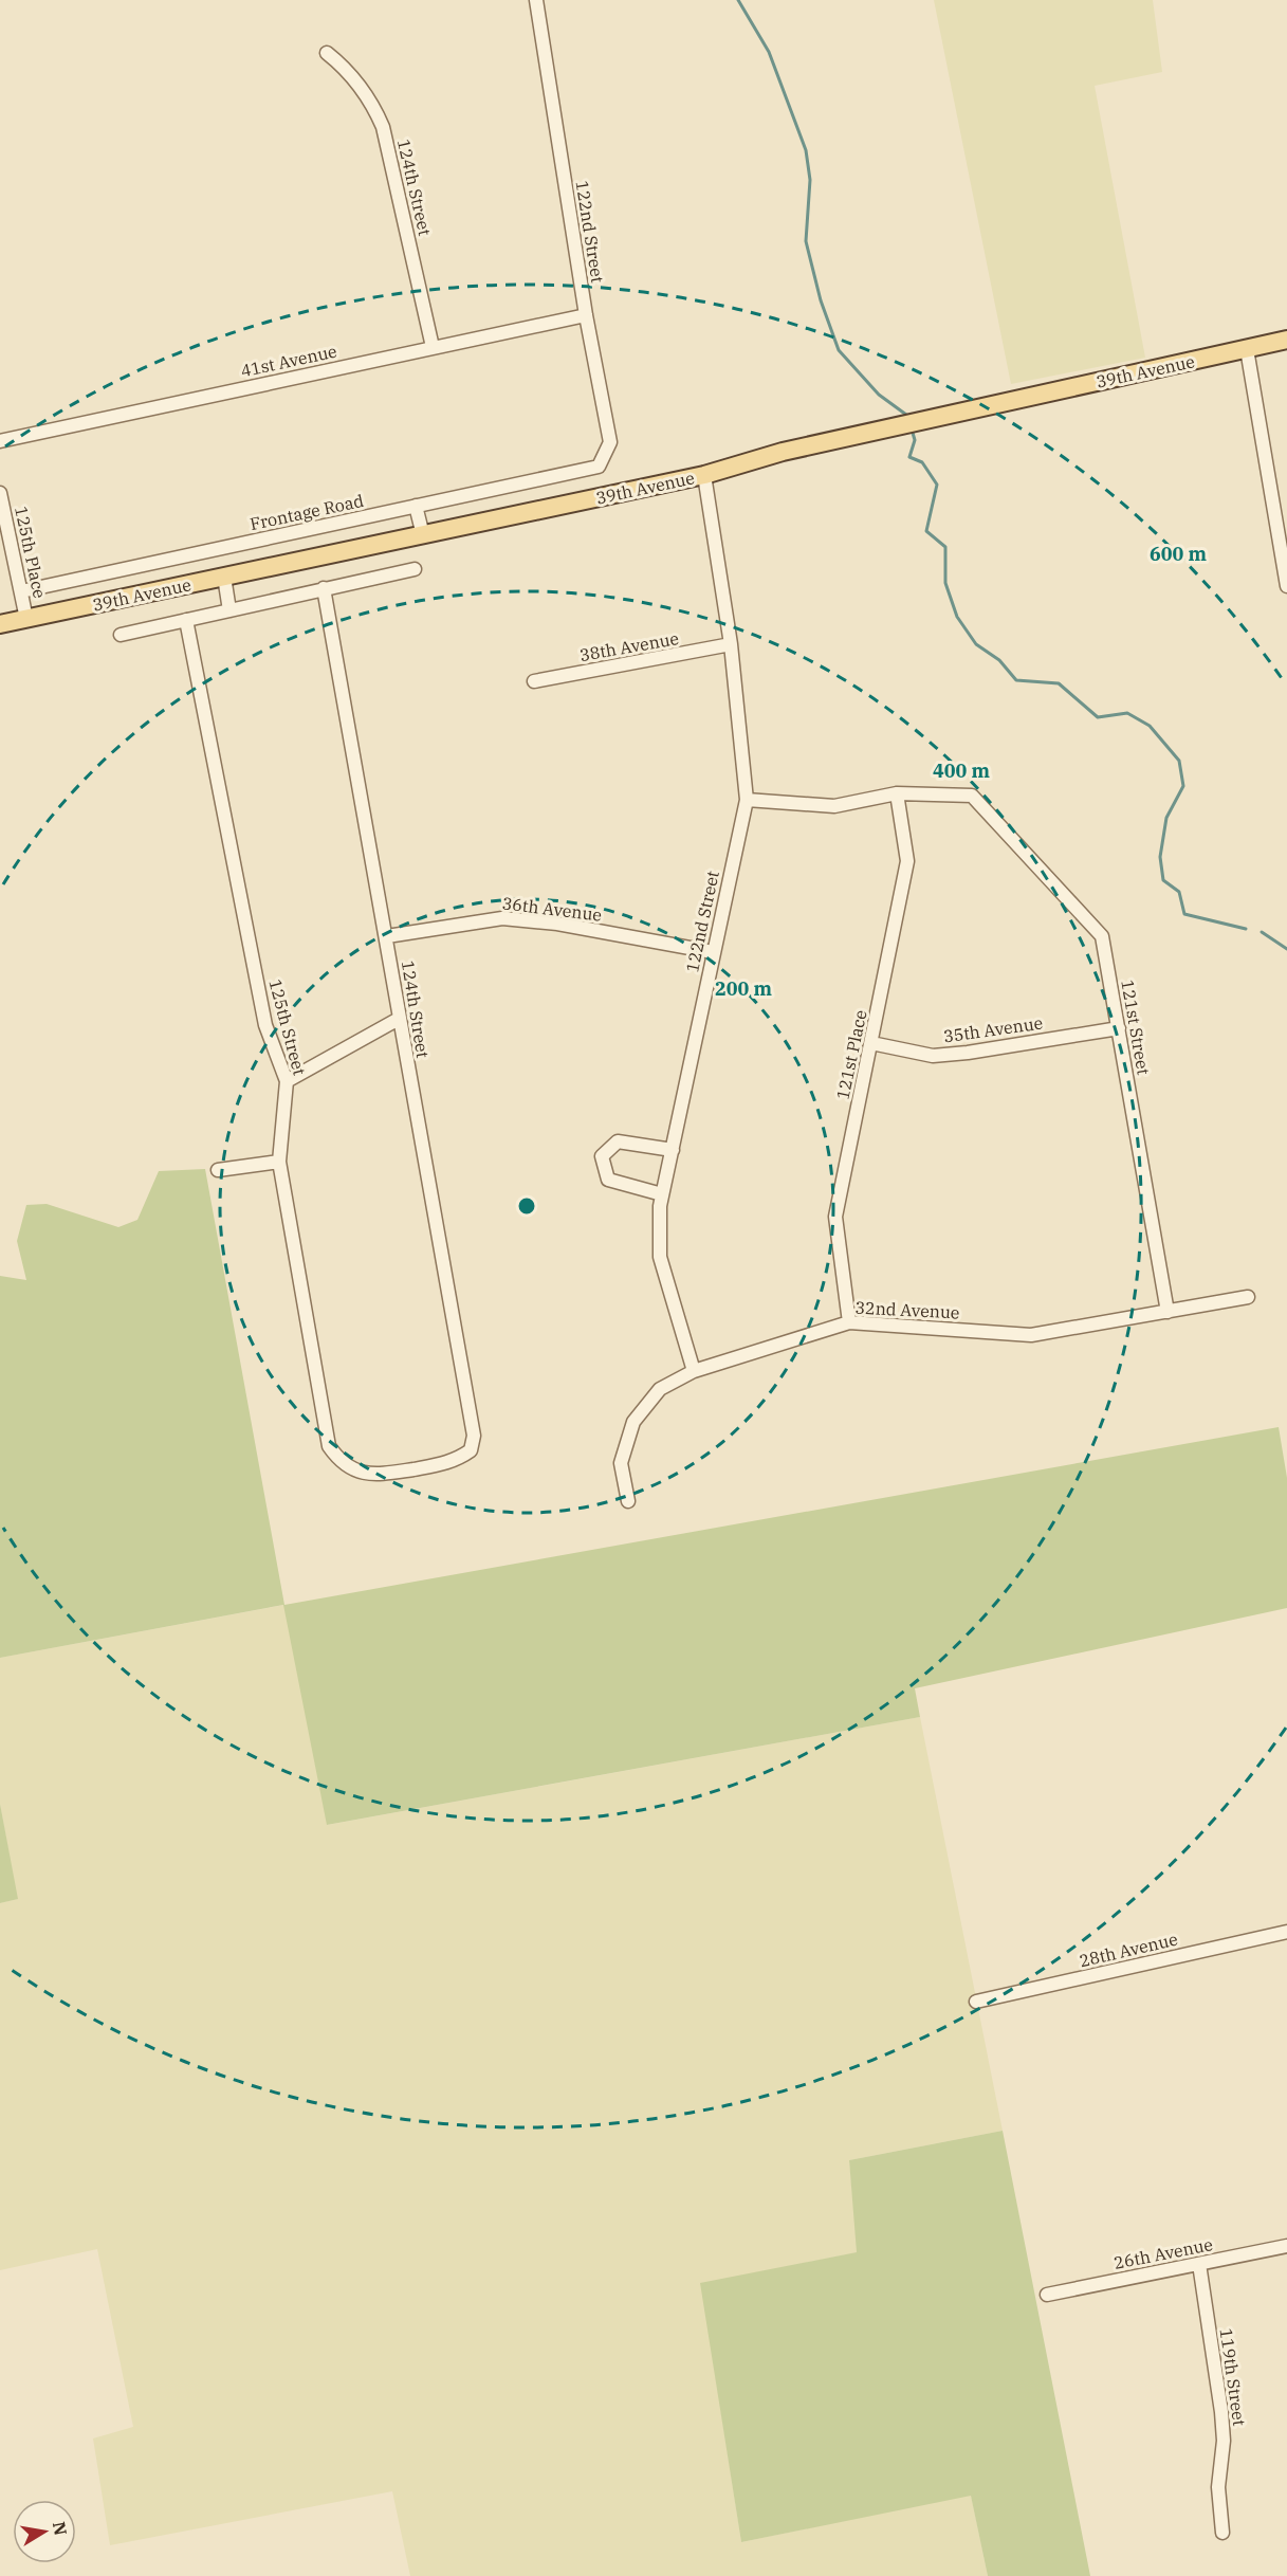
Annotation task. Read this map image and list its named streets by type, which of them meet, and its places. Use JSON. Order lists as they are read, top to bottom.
{
  "streets": {
    "main road": ["39th Avenue"],
    "street": [
      "124th Street",
      "122nd Street",
      "41st Avenue",
      "Frontage Road",
      "125th Place",
      "38th Avenue",
      "36th Avenue",
      "125th Street",
      "121st Street",
      "35th Avenue",
      "121st Place",
      "32nd Avenue",
      "28th Avenue",
      "26th Avenue",
      "119th Street"
    ]
  },
  "crossings": [
    ["124th Street", "41st Avenue"],
    ["124th Street", "39th Avenue"],
    ["124th Street", "36th Avenue"],
    ["124th Street", "125th Street"],
    ["122nd Street", "41st Avenue"],
    ["122nd Street", "39th Avenue"],
    ["122nd Street", "Frontage Road"],
    ["122nd Street", "38th Avenue"],
    ["122nd Street", "36th Avenue"],
    ["122nd Street", "32nd Avenue"],
    ["39th Avenue", "125th Place"],
    ["39th Avenue", "125th Street"],
    ["Frontage Road", "125th Place"],
    ["121st Street", "35th Avenue"],
    ["121st Street", "121st Place"],
    ["121st Street", "32nd Avenue"],
    ["35th Avenue", "121st Place"],
    ["121st Place", "32nd Avenue"],
    ["26th Avenue", "119th Street"]
  ],
  "north": "right",
  "rings": ["600 m", "400 m", "200 m"]
}
